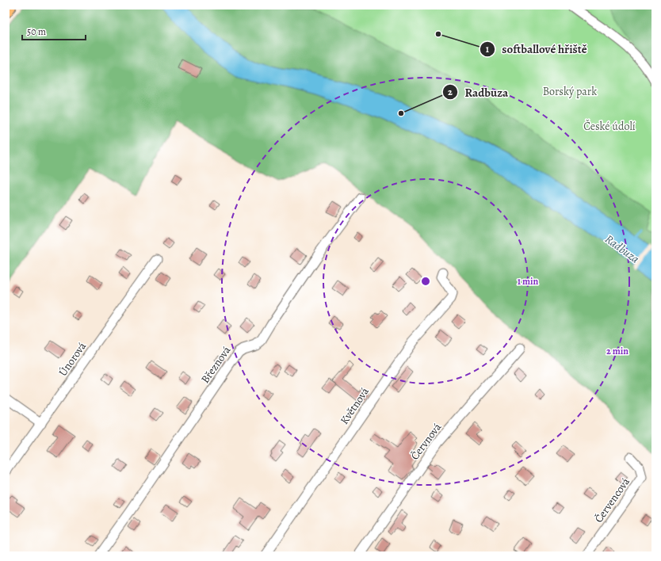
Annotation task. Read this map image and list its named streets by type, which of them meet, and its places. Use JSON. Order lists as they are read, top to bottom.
{
  "streets": {
    "street": [
      "Únorová",
      "Březnová",
      "Květnová",
      "Červnová",
      "Červencová"
    ]
  },
  "water": ["Radbuza"],
  "parks": ["Borský park", "České údolí"],
  "places": ["softballové hřiště", "Radbuza"],
  "scale_bar": "50 m",
  "rings": ["1 min", "2 min"]
}
